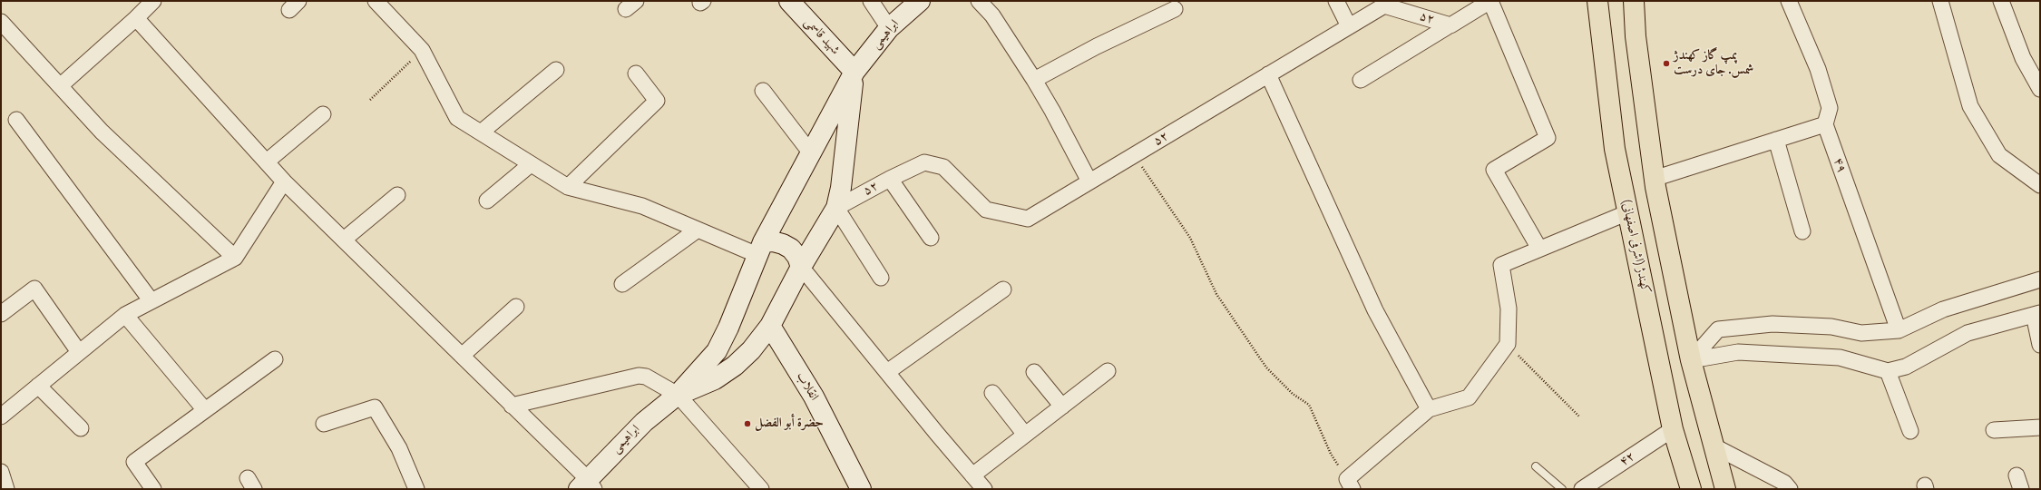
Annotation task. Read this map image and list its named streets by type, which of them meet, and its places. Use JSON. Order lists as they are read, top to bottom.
{
  "streets": {
    "main road": [
      "ابراهیمی",
      "شهید قاسمی",
      "کهندژ (اشرفی اصفهانی)",
      "انقلاب"
    ],
    "street": ["۵۲", "۴۹", "۴۲"]
  },
  "crossings": [
    ["ابراهیمی", "شهید قاسمی"],
    ["کهندژ (اشرفی اصفهانی)", "۴۲"]
  ],
  "places": ["پمپ گاز کهندژ شمس. جای درست", "حضرة أبو الفضل"]
}
